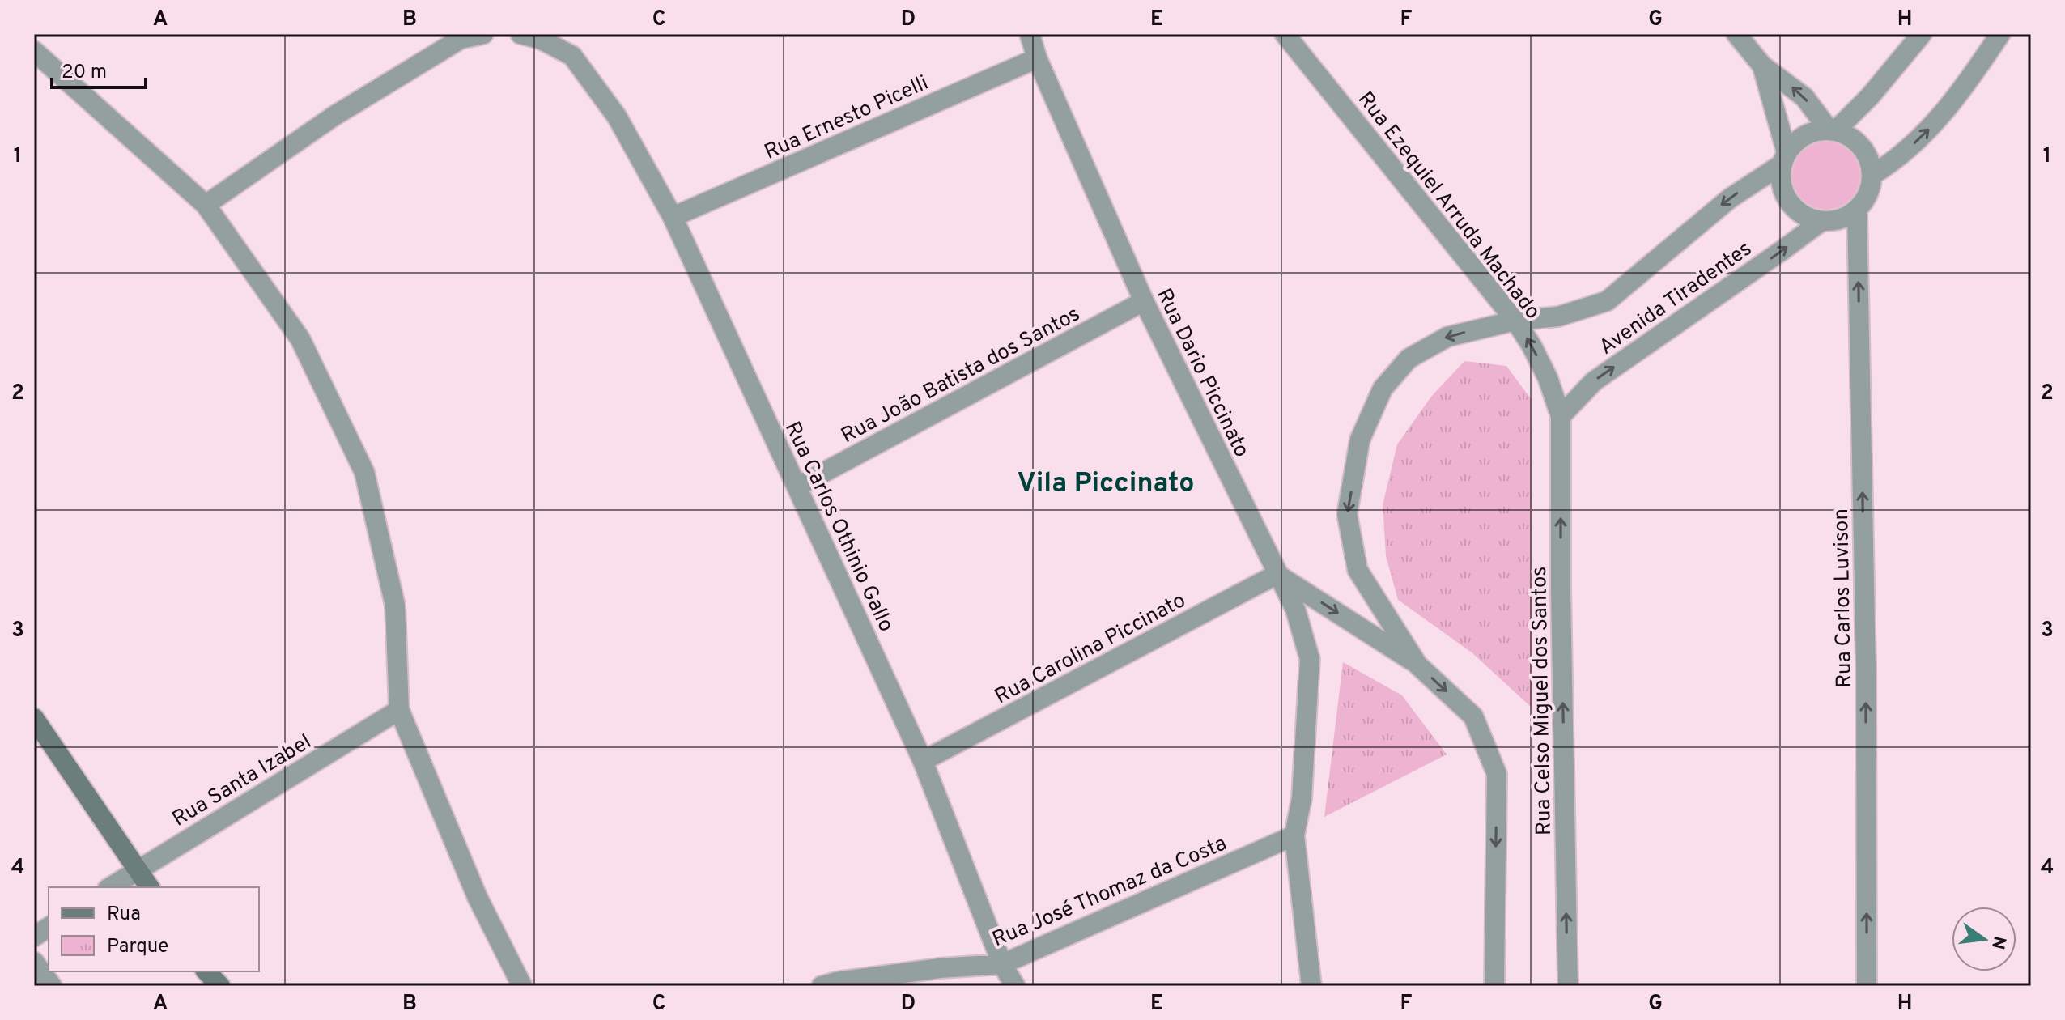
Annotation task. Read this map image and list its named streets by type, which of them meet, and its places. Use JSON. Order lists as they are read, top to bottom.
{
  "streets": {
    "street": [
      "Rua Ernesto Picelli",
      "Rua Ezequiel Arruda Machado",
      "Avenida Tiradentes",
      "Rua Dario Piccinato",
      "Rua João Batista dos Santos",
      "Rua Carlos Othinio Gallo",
      "Rua Carlos Luvison",
      "Rua Carolina Piccinato",
      "Rua Celso Miguel dos Santos",
      "Rua Santa Izabel",
      "Rua José Thomaz da Costa"
    ]
  },
  "crossings": [
    ["Rua Ernesto Picelli", "Rua Dario Piccinato"],
    ["Rua Ernesto Picelli", "Rua Carlos Othinio Gallo"],
    ["Rua Ezequiel Arruda Machado", "Avenida Tiradentes"],
    ["Rua Ezequiel Arruda Machado", "Rua Celso Miguel dos Santos"],
    ["Avenida Tiradentes", "Rua Carlos Luvison"],
    ["Avenida Tiradentes", "Rua Celso Miguel dos Santos"],
    ["Rua Dario Piccinato", "Rua João Batista dos Santos"],
    ["Rua Dario Piccinato", "Rua Carolina Piccinato"],
    ["Rua Dario Piccinato", "Rua José Thomaz da Costa"],
    ["Rua João Batista dos Santos", "Rua Carlos Othinio Gallo"],
    ["Rua Carlos Othinio Gallo", "Rua Carolina Piccinato"],
    ["Rua Carlos Othinio Gallo", "Rua José Thomaz da Costa"]
  ],
  "one_way": ["Rua Carlos Luvison"],
  "districts": ["Vila Piccinato"],
  "legend": ["Rua", "Parque"],
  "scale_bar": "20 m",
  "north": "right",
  "grid": {
    "columns": [
      "A",
      "B",
      "C",
      "D",
      "E",
      "F",
      "G",
      "H"
    ],
    "rows": [
      "1",
      "2",
      "3",
      "4"
    ]
  }
}
